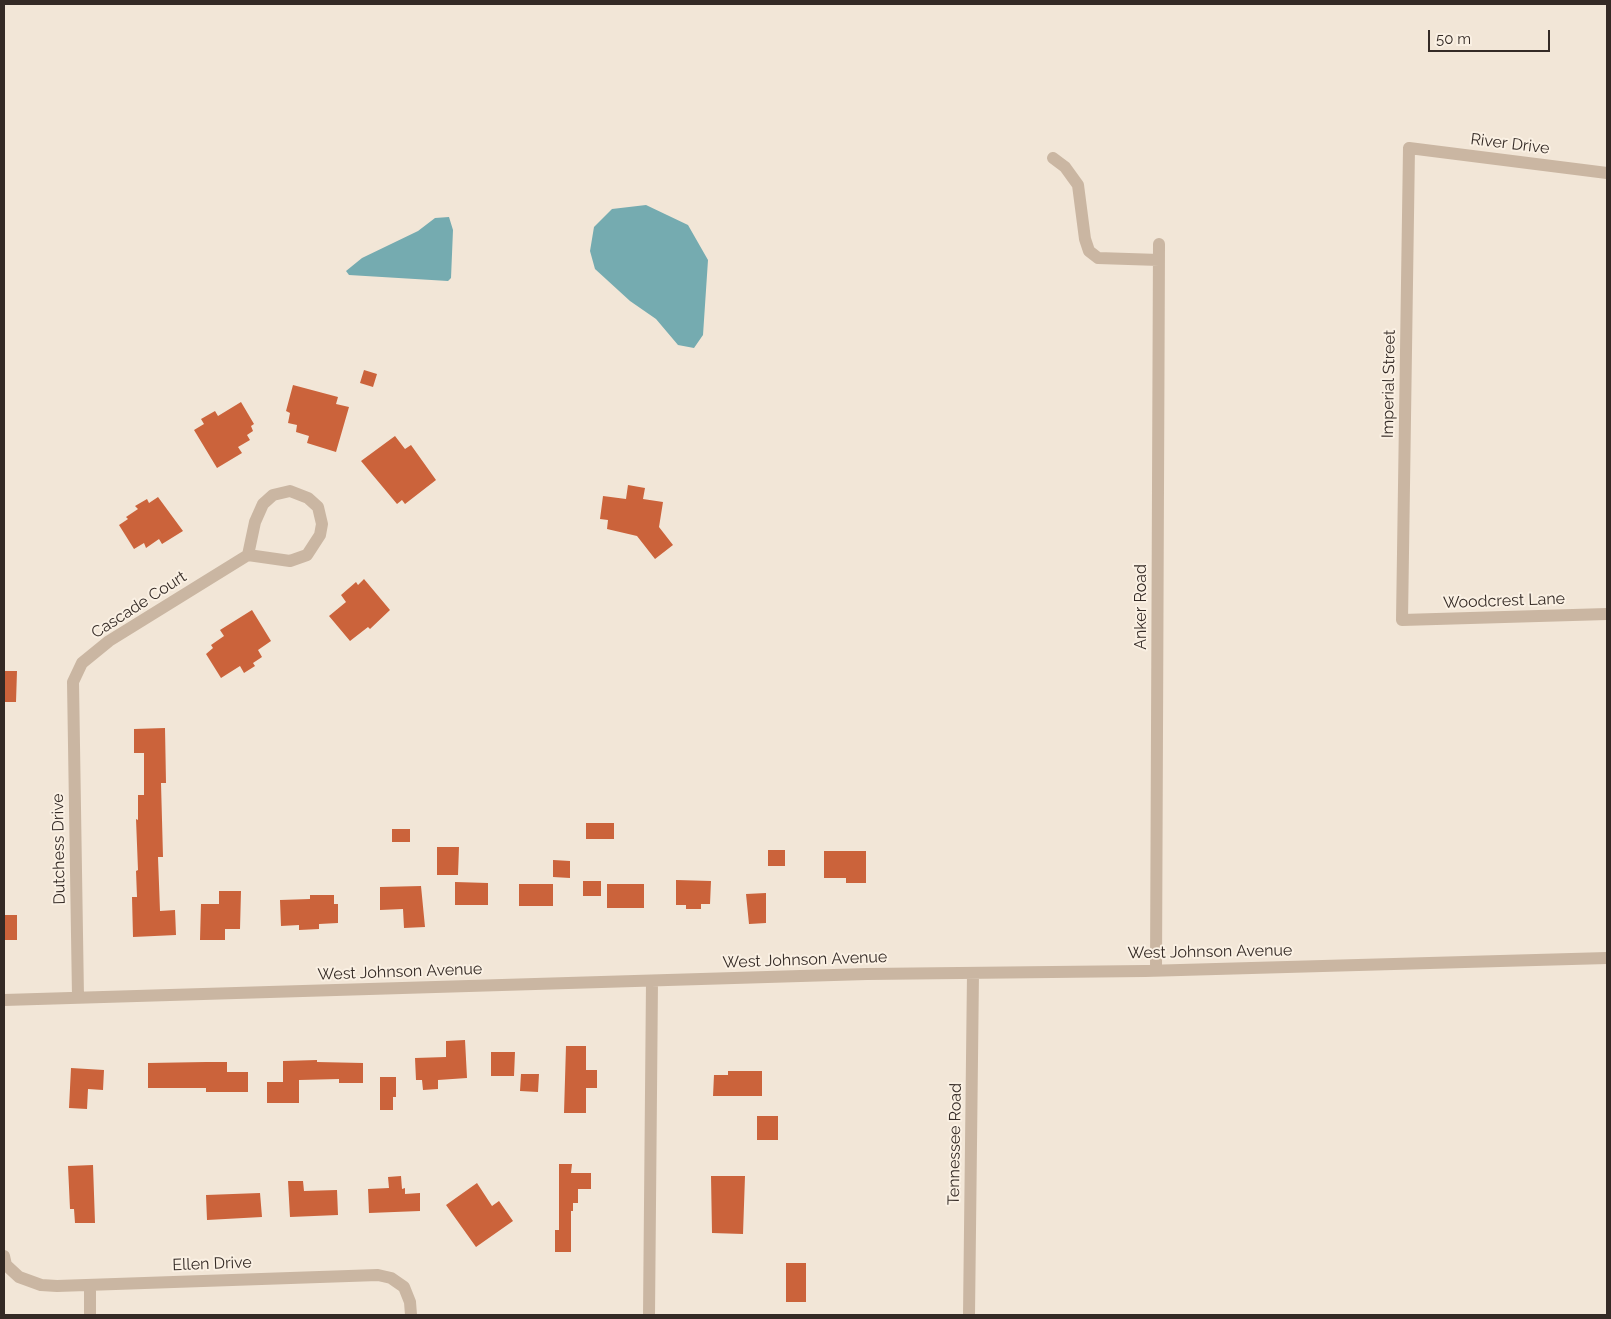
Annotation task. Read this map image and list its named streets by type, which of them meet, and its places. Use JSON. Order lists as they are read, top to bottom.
{
  "streets": {
    "street": [
      "River Drive",
      "Imperial Street",
      "Woodcrest Lane",
      "Cascade Court",
      "Anker Road",
      "Dutchess Drive",
      "West Johnson Avenue",
      "Tennessee Road",
      "Ellen Drive"
    ]
  },
  "crossings": [
    ["River Drive", "Imperial Street"],
    ["Imperial Street", "Woodcrest Lane"],
    ["Cascade Court", "Dutchess Drive"],
    ["Anker Road", "West Johnson Avenue"],
    ["Dutchess Drive", "West Johnson Avenue"],
    ["West Johnson Avenue", "Tennessee Road"]
  ],
  "scale_bar": "50 m"
}
